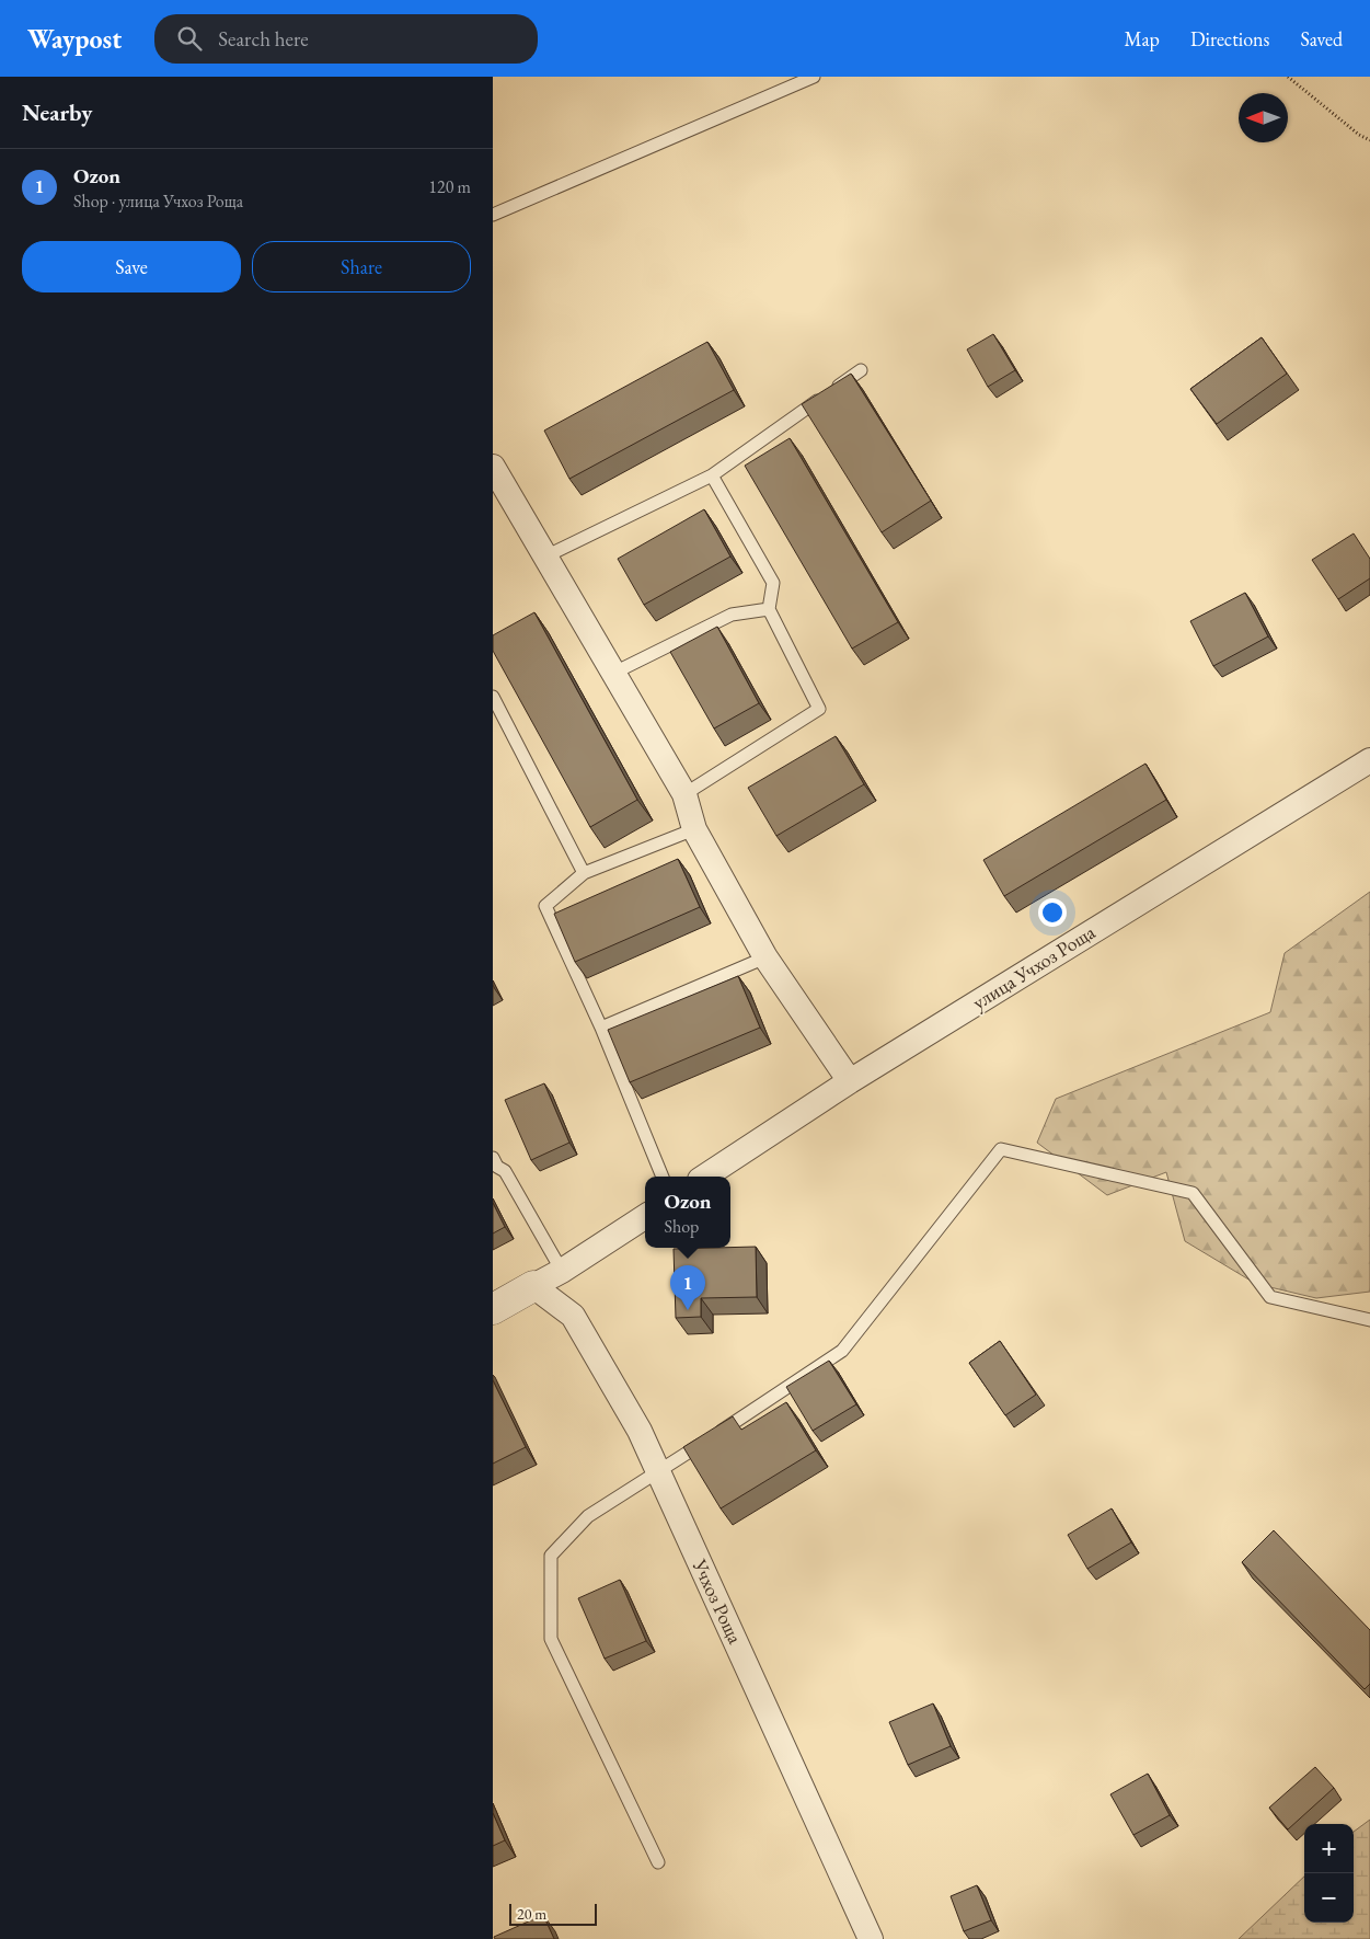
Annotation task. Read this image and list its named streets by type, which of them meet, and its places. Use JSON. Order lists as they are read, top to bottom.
{
  "streets": {
    "street": ["улица Учхоз Роща", "Учхоз Роща"]
  },
  "scale_bar": "20 m",
  "north": "left",
  "page": {
    "header": "Waypost",
    "search": "Search here",
    "nav": ["Map", "Directions", "Saved"],
    "heading": "Nearby",
    "list": [
      {
        "mark": "1",
        "name": "Ozon",
        "note": "Shop · улица Учхоз Роща",
        "value": "120 m"
      }
    ],
    "buttons": ["Save", "Share"],
    "popup": ["Ozon", "Shop"],
    "pins": "1",
    "map_buttons": ["+", "−"],
    "scale": "20 m"
  }
}
